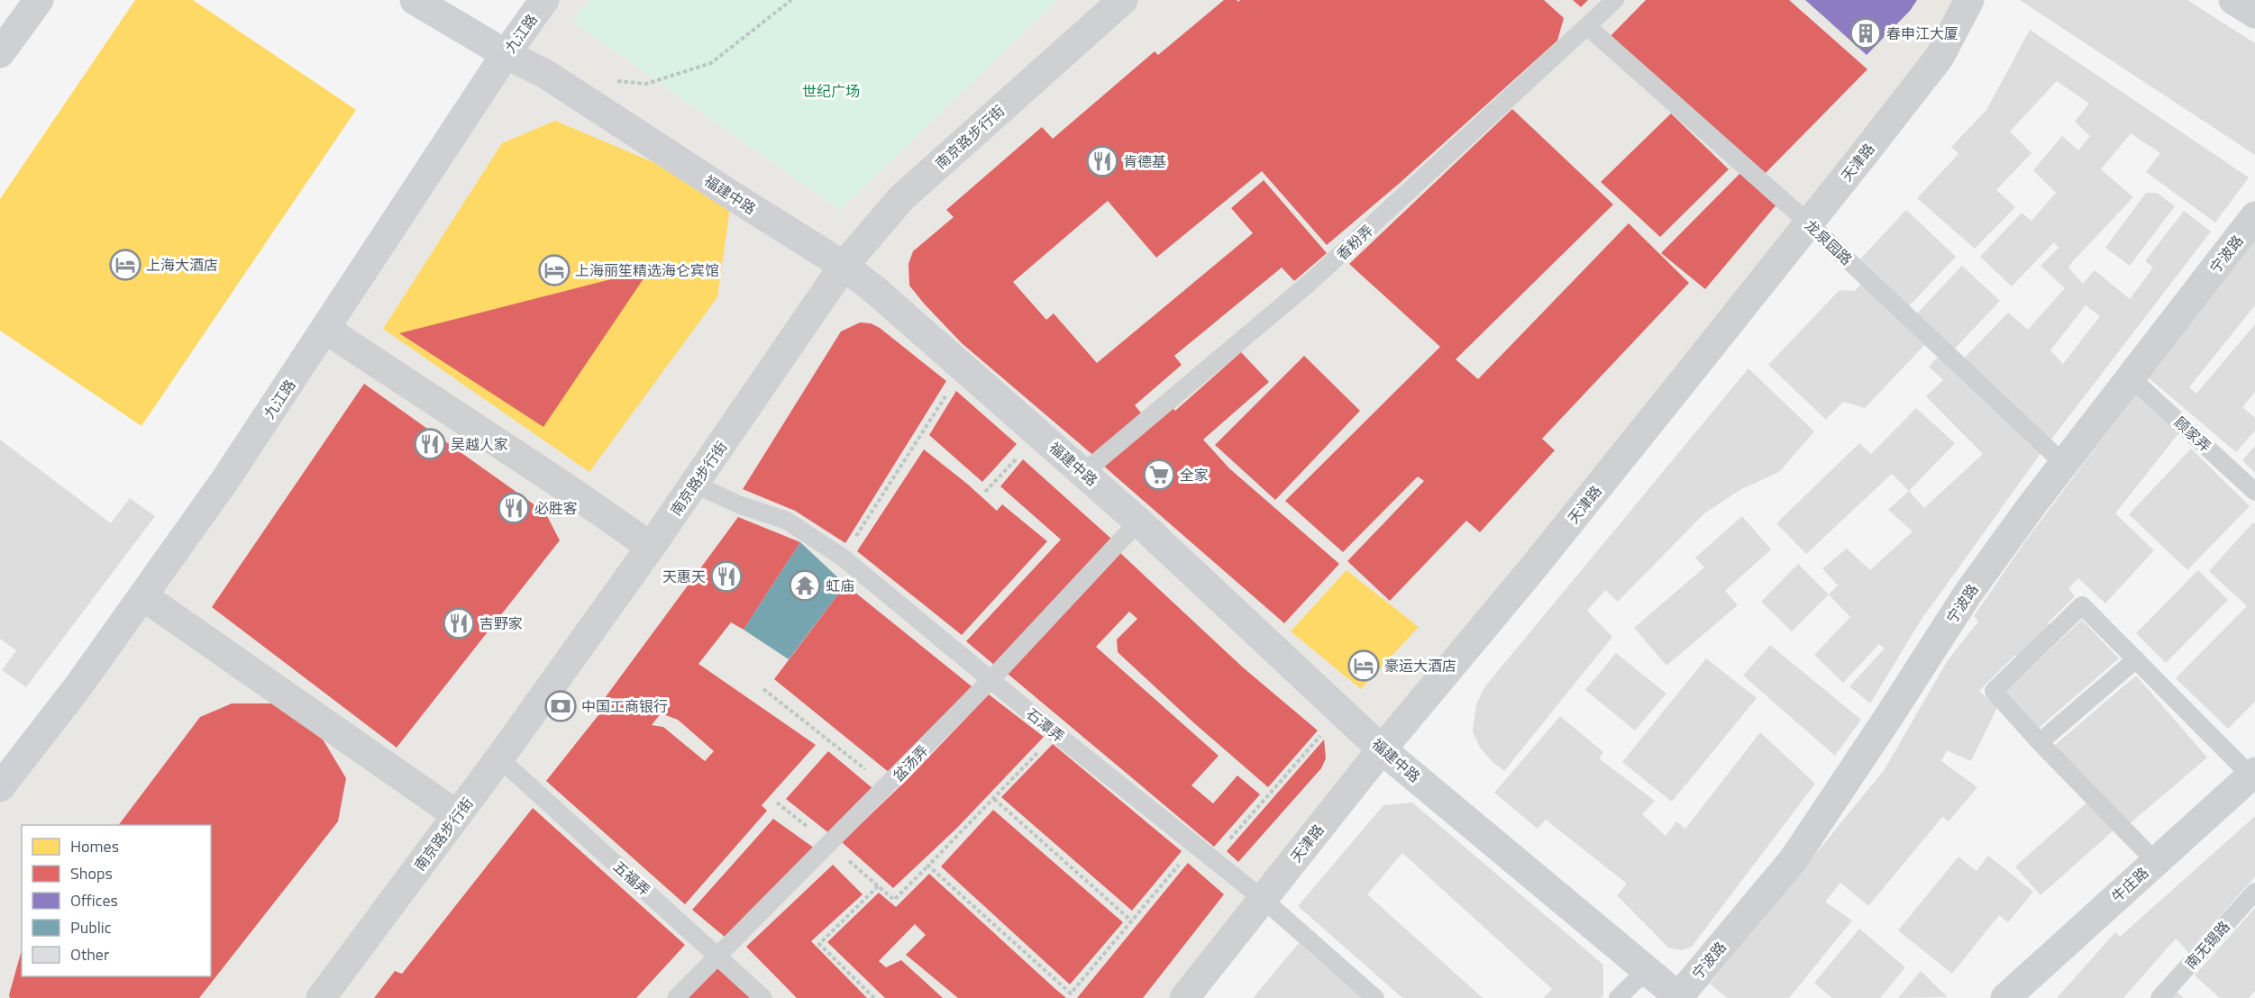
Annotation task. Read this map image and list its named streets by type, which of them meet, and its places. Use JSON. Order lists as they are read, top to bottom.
{
  "streets": {
    "street": [
      "九江路",
      "南京路步行街",
      "天津路",
      "福建中路",
      "宁波路",
      "牛庄路"
    ],
    "lane": [
      "香粉弄",
      "龙泉园路",
      "顾家弄",
      "石潭弄",
      "盆汤弄",
      "五福弄",
      "南无锡路"
    ]
  },
  "crossings": [
    ["九江路", "福建中路"],
    ["南京路步行街", "福建中路"],
    ["南京路步行街", "石潭弄"],
    ["南京路步行街", "五福弄"],
    ["天津路", "福建中路"],
    ["天津路", "龙泉园路"],
    ["天津路", "石潭弄"],
    ["福建中路", "香粉弄"],
    ["福建中路", "宁波路"],
    ["福建中路", "盆汤弄"],
    ["香粉弄", "龙泉园路"],
    ["龙泉园路", "宁波路"],
    ["宁波路", "顾家弄"],
    ["石潭弄", "盆汤弄"],
    ["盆汤弄", "五福弄"]
  ],
  "parks": ["世纪广场"],
  "places": {
    "building": ["春申江大厦"],
    "restaurant": [
      "肯德基",
      "吴越人家",
      "必胜客",
      "天惠天",
      "吉野家"
    ],
    "hotel": ["上海大酒店", "上海丽笙精选海仑宾馆", "豪运大酒店"],
    "supermarket": ["全家"],
    "temple": ["虹庙"],
    "bank": ["中国工商银行"]
  },
  "legend": [
    "Homes",
    "Shops",
    "Offices",
    "Public",
    "Other"
  ]
}
